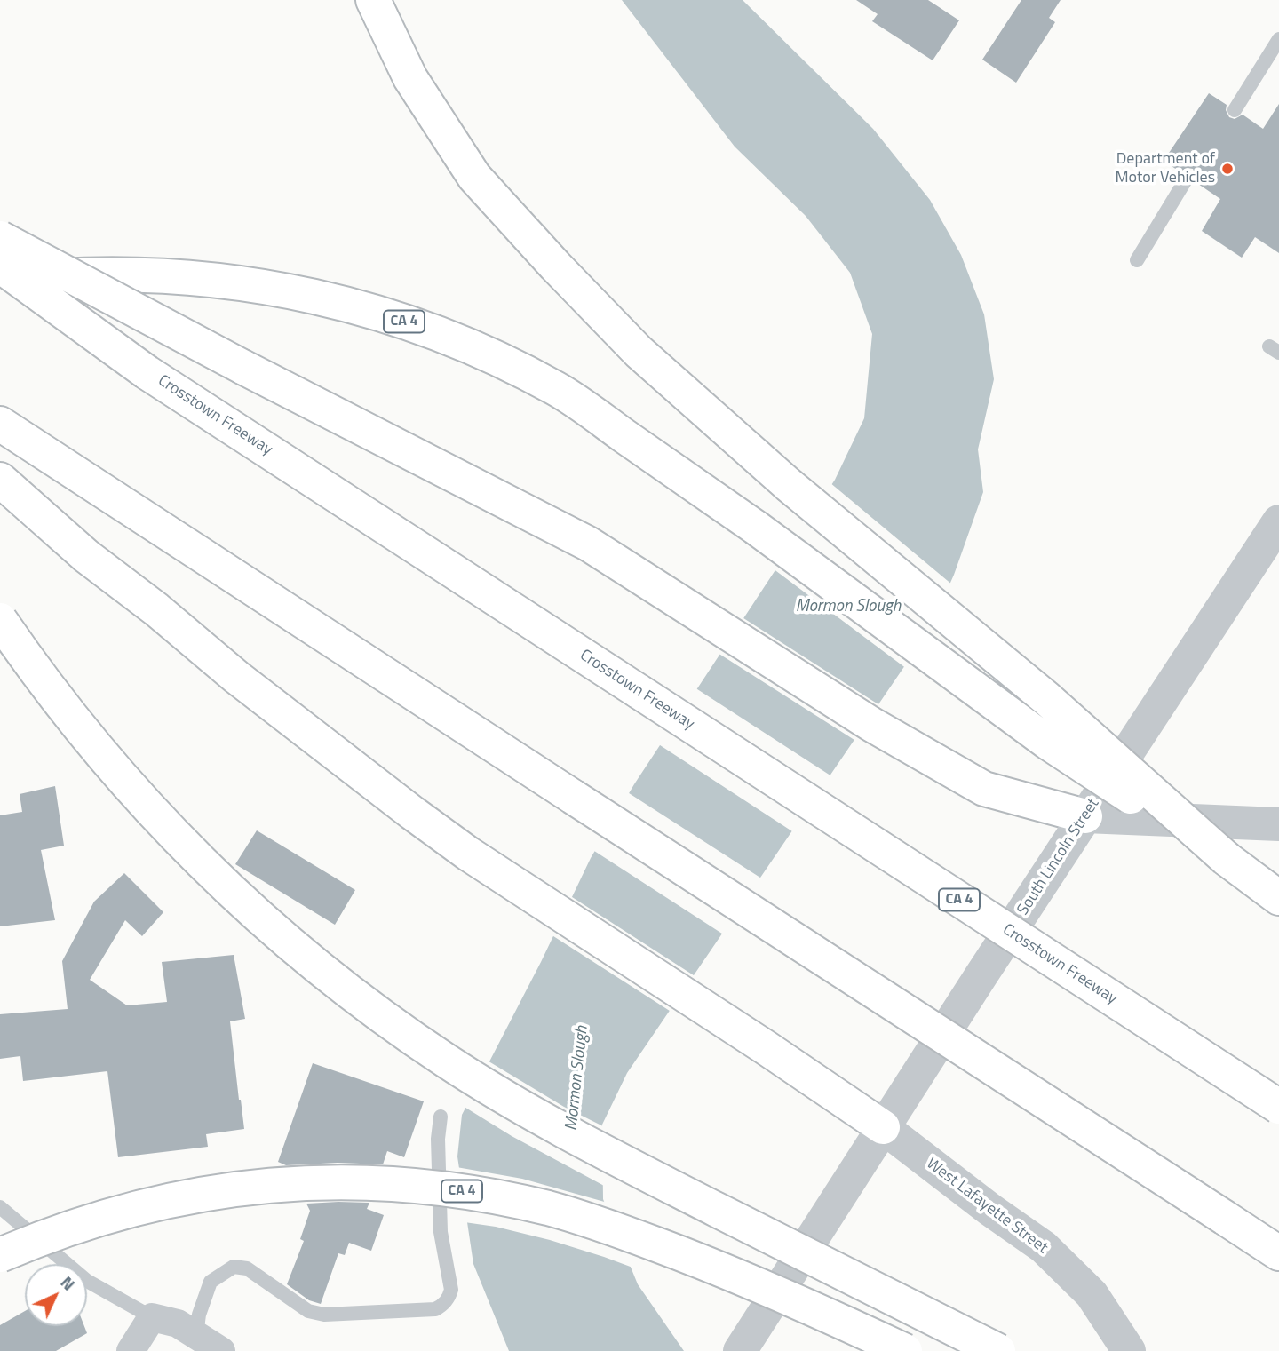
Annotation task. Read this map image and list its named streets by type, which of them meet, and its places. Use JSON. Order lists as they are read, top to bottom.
{
  "streets": {
    "highway": ["CA 4", "Crosstown Freeway"],
    "street": ["South Lincoln Street", "West Lafayette Street"]
  },
  "crossings": [
    ["South Lincoln Street", "West Lafayette Street"]
  ],
  "water": ["Mormon Slough"],
  "places": ["Department of Motor Vehicles"],
  "north": "top right"
}
